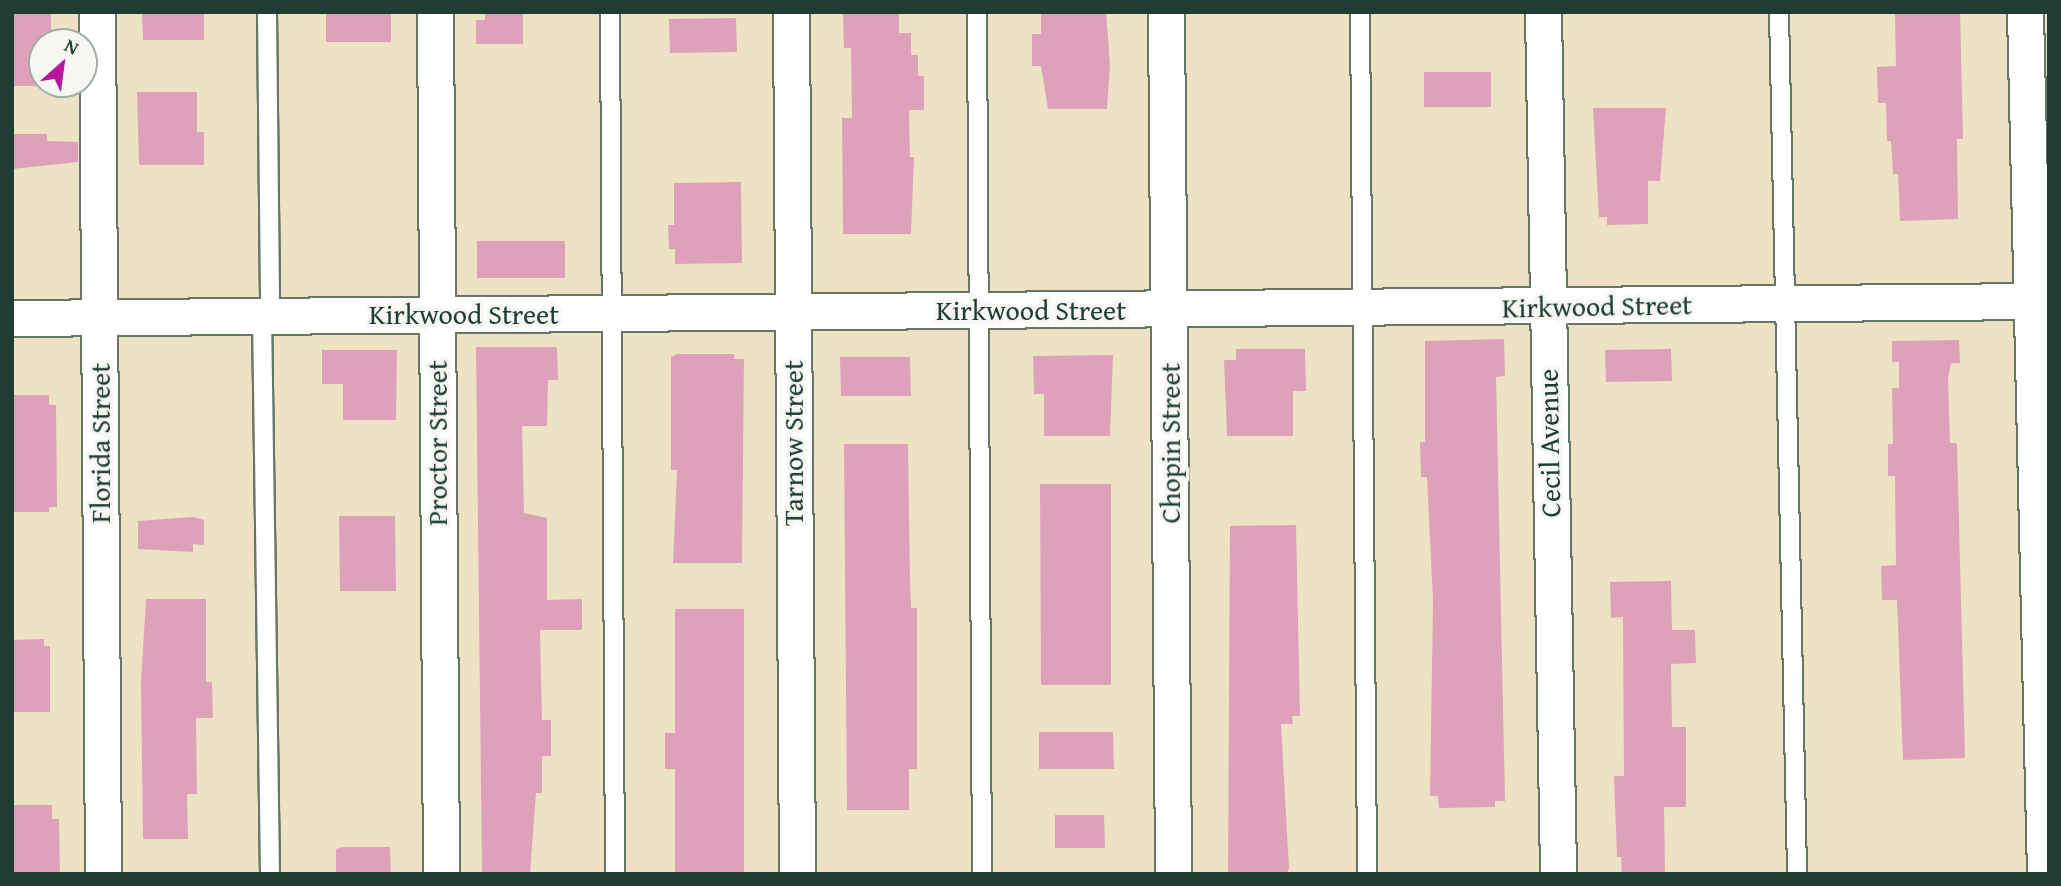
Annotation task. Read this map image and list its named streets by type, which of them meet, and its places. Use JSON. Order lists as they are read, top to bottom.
{
  "streets": {
    "street": [
      "Kirkwood Street",
      "Florida Street",
      "Proctor Street",
      "Tarnow Street",
      "Chopin Street",
      "Cecil Avenue"
    ]
  },
  "crossings": [
    ["Kirkwood Street", "Florida Street"],
    ["Kirkwood Street", "Proctor Street"],
    ["Kirkwood Street", "Tarnow Street"],
    ["Kirkwood Street", "Chopin Street"],
    ["Kirkwood Street", "Cecil Avenue"]
  ],
  "north": "top right"
}
